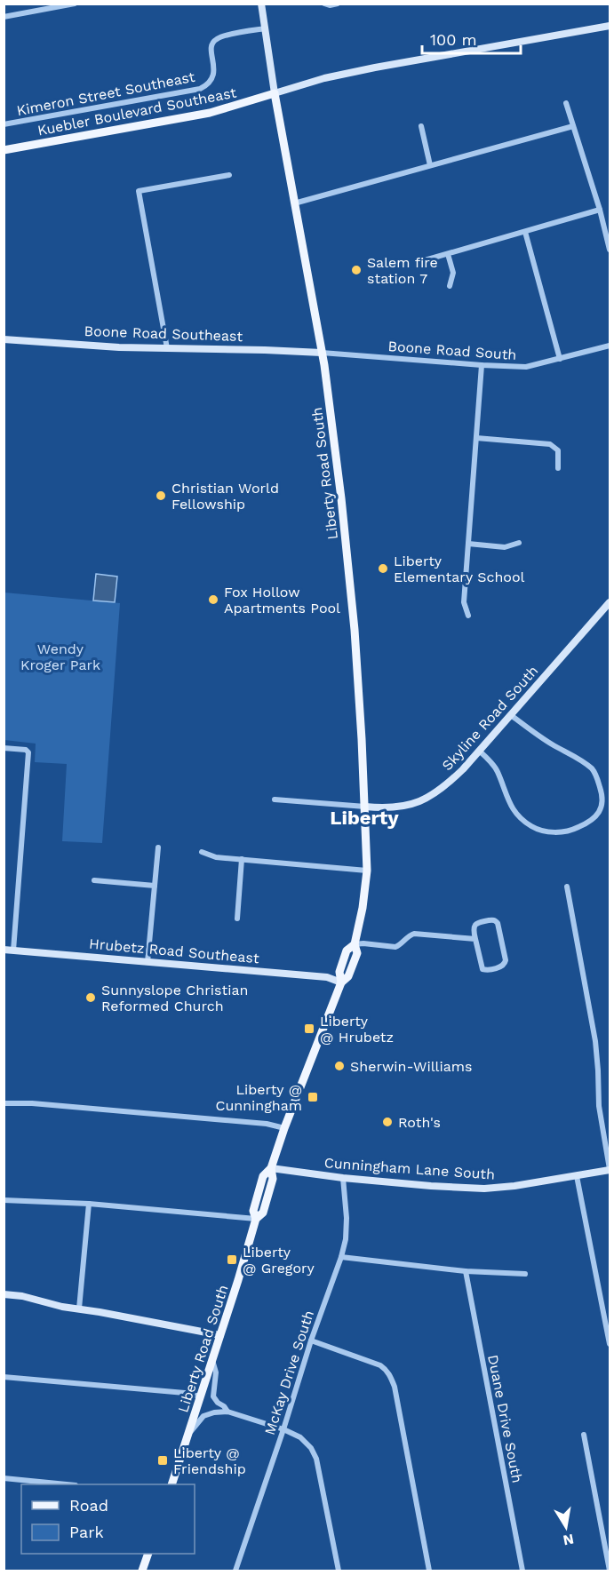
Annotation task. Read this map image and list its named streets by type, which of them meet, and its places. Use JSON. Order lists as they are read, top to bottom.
{
  "streets": {
    "main road": ["Kuebler Boulevard Southeast", "Liberty Road South"],
    "street": [
      "Kimeron Street Southeast",
      "Boone Road Southeast",
      "Boone Road South",
      "Skyline Road South",
      "Hrubetz Road Southeast",
      "Cunningham Lane South",
      "McKay Drive South",
      "Duane Drive South"
    ]
  },
  "crossings": [
    ["Kimeron Street Southeast", "Liberty Road South"],
    ["Kuebler Boulevard Southeast", "Liberty Road South"],
    ["Boone Road Southeast", "Boone Road South"],
    ["Boone Road Southeast", "Liberty Road South"],
    ["Boone Road South", "Liberty Road South"],
    ["Liberty Road South", "Skyline Road South"],
    ["Liberty Road South", "Hrubetz Road Southeast"],
    ["Liberty Road South", "Cunningham Lane South"],
    ["Cunningham Lane South", "McKay Drive South"]
  ],
  "districts": ["Liberty"],
  "parks": ["Wendy Kroger Park"],
  "places": {
    "other": [
      "Salem fire station 7",
      "Christian World Fellowship",
      "Liberty Elementary School",
      "Fox Hollow Apartments Pool",
      "Sunnyslope Christian Reformed Church",
      "Sherwin-Williams",
      "Roth's"
    ],
    "transit": [
      "Liberty @ Hrubetz",
      "Liberty @ Cunningham",
      "Liberty @ Gregory",
      "Liberty @ Friendship"
    ]
  },
  "legend": ["Road", "Park"],
  "scale_bar": "100 m",
  "north": "bottom"
}
